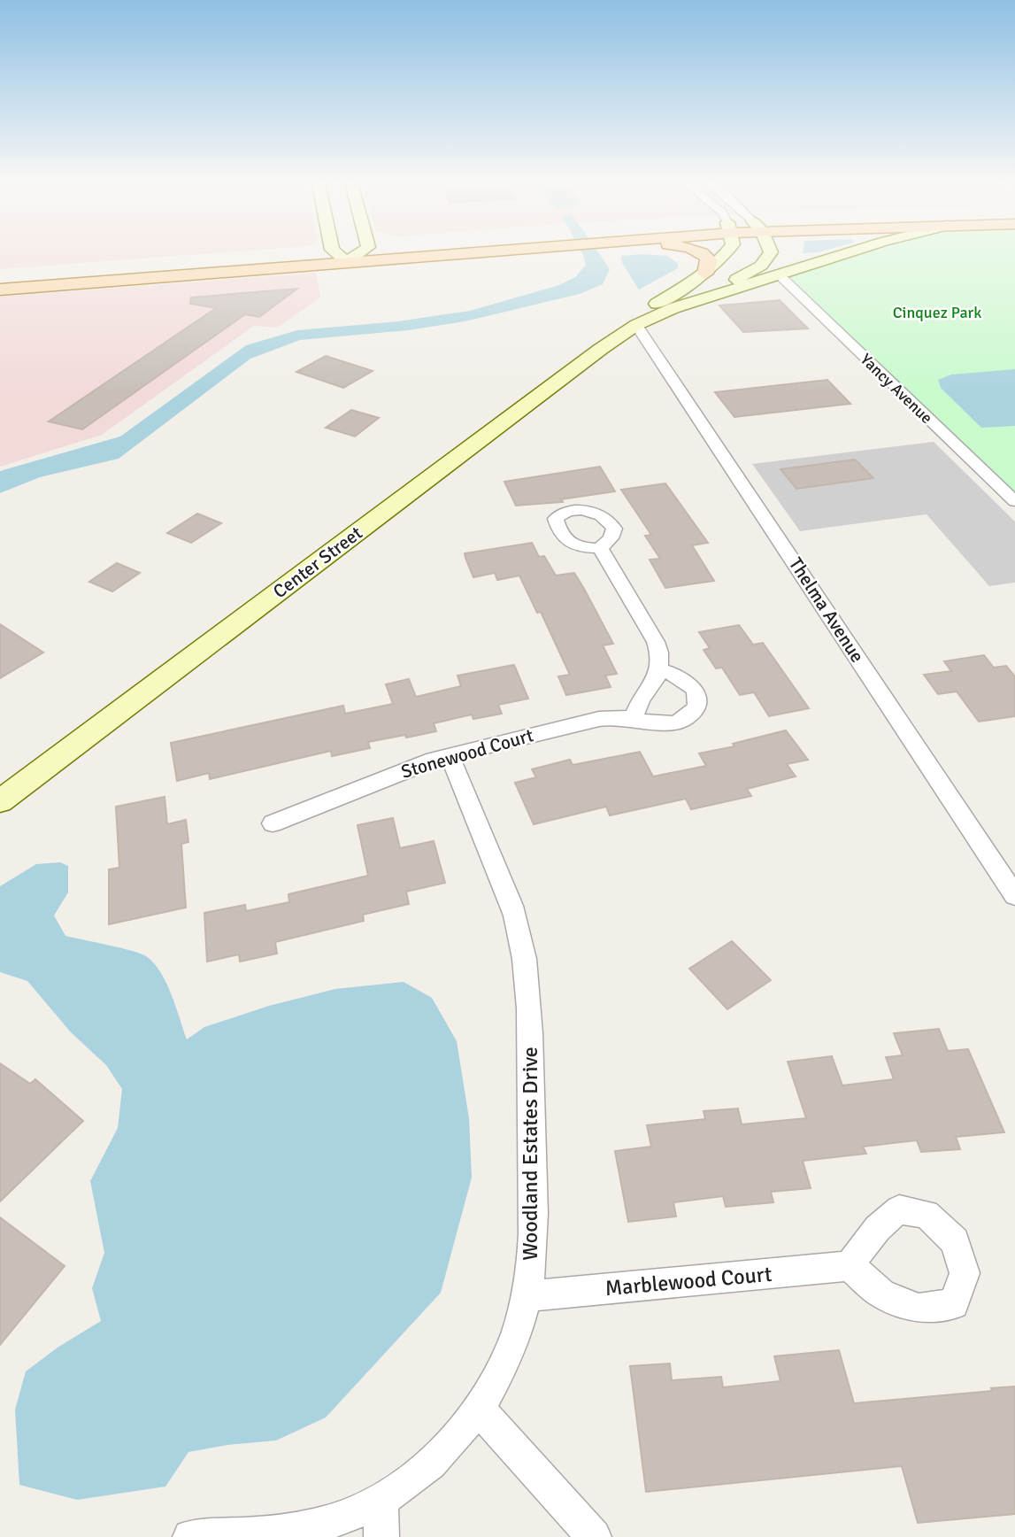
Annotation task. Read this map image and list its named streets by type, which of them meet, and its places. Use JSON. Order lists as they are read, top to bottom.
{
  "streets": {
    "street": [
      "Yancy Avenue",
      "Center Street",
      "Thelma Avenue",
      "Stonewood Court",
      "Woodland Estates Drive",
      "Marblewood Court"
    ]
  },
  "crossings": [
    ["Yancy Avenue", "Center Street"],
    ["Center Street", "Thelma Avenue"],
    ["Stonewood Court", "Woodland Estates Drive"],
    ["Woodland Estates Drive", "Marblewood Court"]
  ],
  "parks": ["Cinquez Park"]
}
